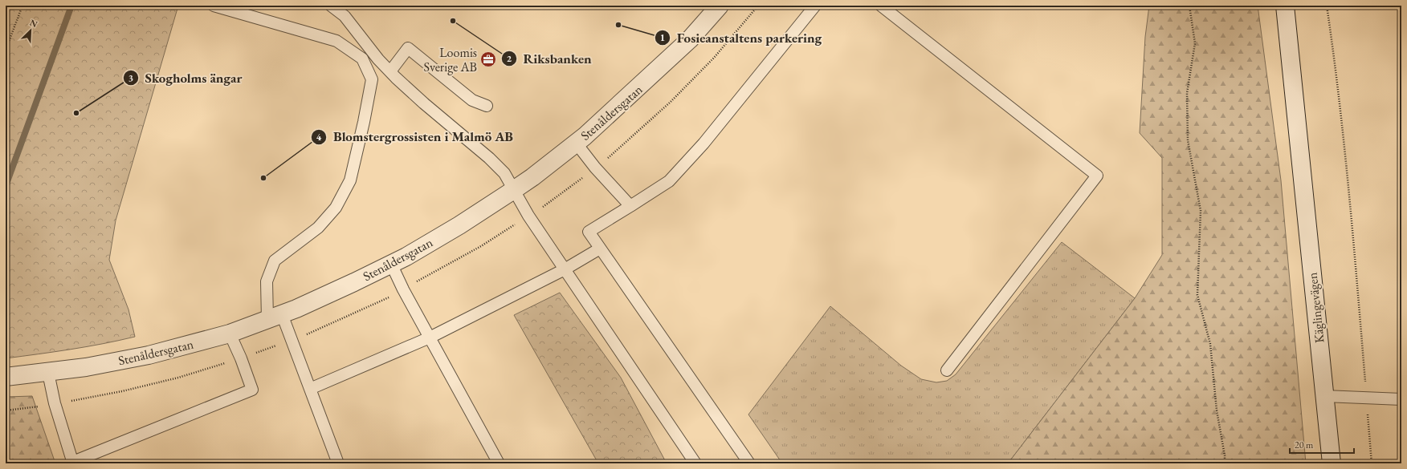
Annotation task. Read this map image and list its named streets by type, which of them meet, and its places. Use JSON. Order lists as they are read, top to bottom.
{
  "streets": {
    "street": ["Stenåldersgatan", "Käglingevägen"]
  },
  "places": {
    "other": [
      "Riksbanken",
      "Fosieanstaltens parkering",
      "Skogholms ängar",
      "Blomstergrossisten i Malmö AB"
    ],
    "office": ["Loomis Sverige AB"]
  },
  "scale_bar": "20 m",
  "north": "top right"
}
